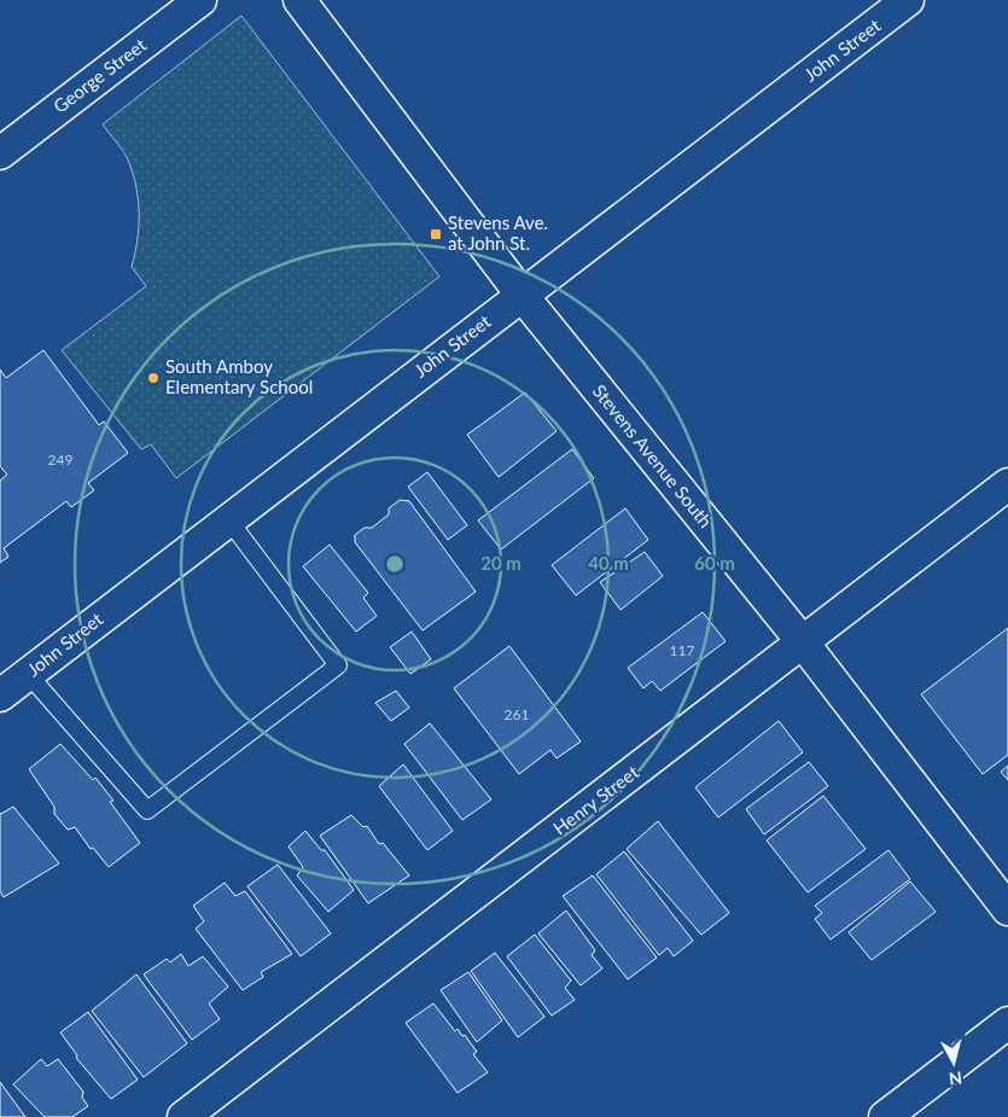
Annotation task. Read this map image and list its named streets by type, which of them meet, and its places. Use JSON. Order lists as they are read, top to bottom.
{
  "streets": {
    "street": [
      "John Street",
      "George Street",
      "Stevens Avenue South",
      "Henry Street"
    ]
  },
  "crossings": [
    ["John Street", "Stevens Avenue South"],
    ["Stevens Avenue South", "Henry Street"]
  ],
  "places": {
    "transit": ["Stevens Ave. at John St."],
    "other": ["South Amboy Elementary School"]
  },
  "house_numbers": ["249", "117", "261"],
  "north": "bottom",
  "rings": ["20 m", "40 m", "60 m"]
}
